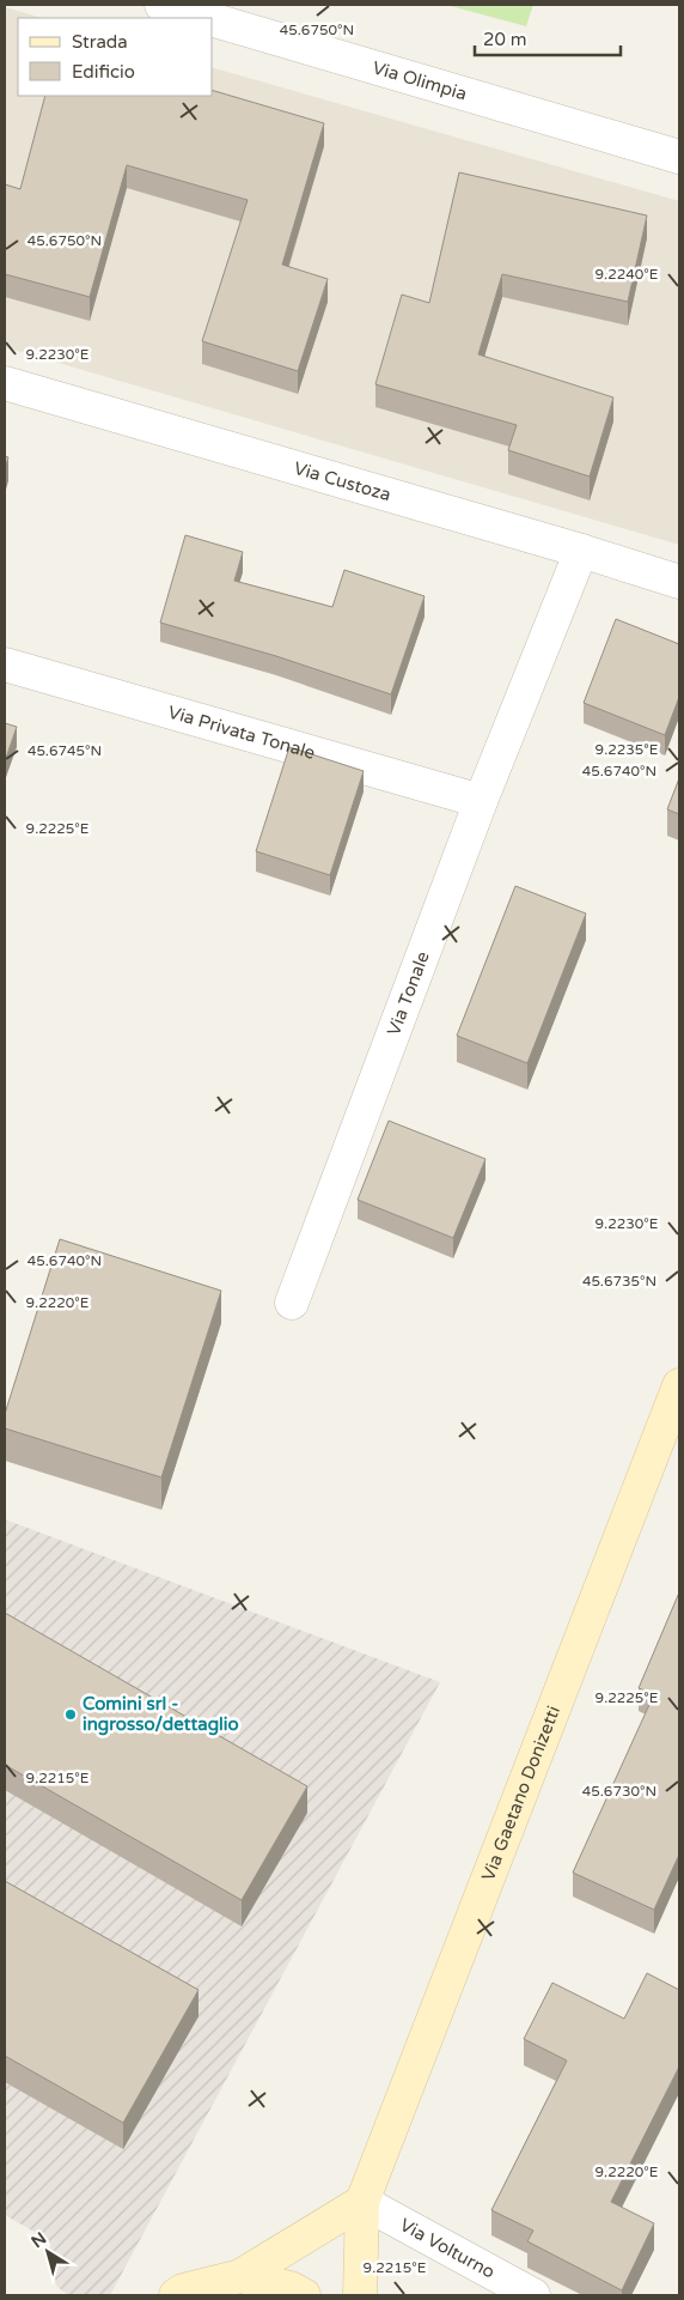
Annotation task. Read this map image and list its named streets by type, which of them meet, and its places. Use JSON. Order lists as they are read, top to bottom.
{
  "streets": {
    "street": [
      "Via Olimpia",
      "Via Custoza",
      "Via Privata Tonale",
      "Via Tonale",
      "Via Gaetano Donizetti",
      "Via Volturno"
    ]
  },
  "crossings": [
    ["Via Custoza", "Via Tonale"],
    ["Via Privata Tonale", "Via Tonale"],
    ["Via Gaetano Donizetti", "Via Volturno"]
  ],
  "places": ["Comini srl - ingrosso/dettaglio"],
  "legend": ["Strada", "Edificio"],
  "scale_bar": "20 m",
  "north": "top left",
  "coordinates": [
    "45.6750°N",
    "9.2240°E",
    "9.2230°E",
    "9.2235°E",
    "45.6745°N",
    "45.6740°N",
    "9.2225°E",
    "45.6735°N",
    "9.2220°E",
    "9.2215°E",
    "45.6730°N"
  ]
}
